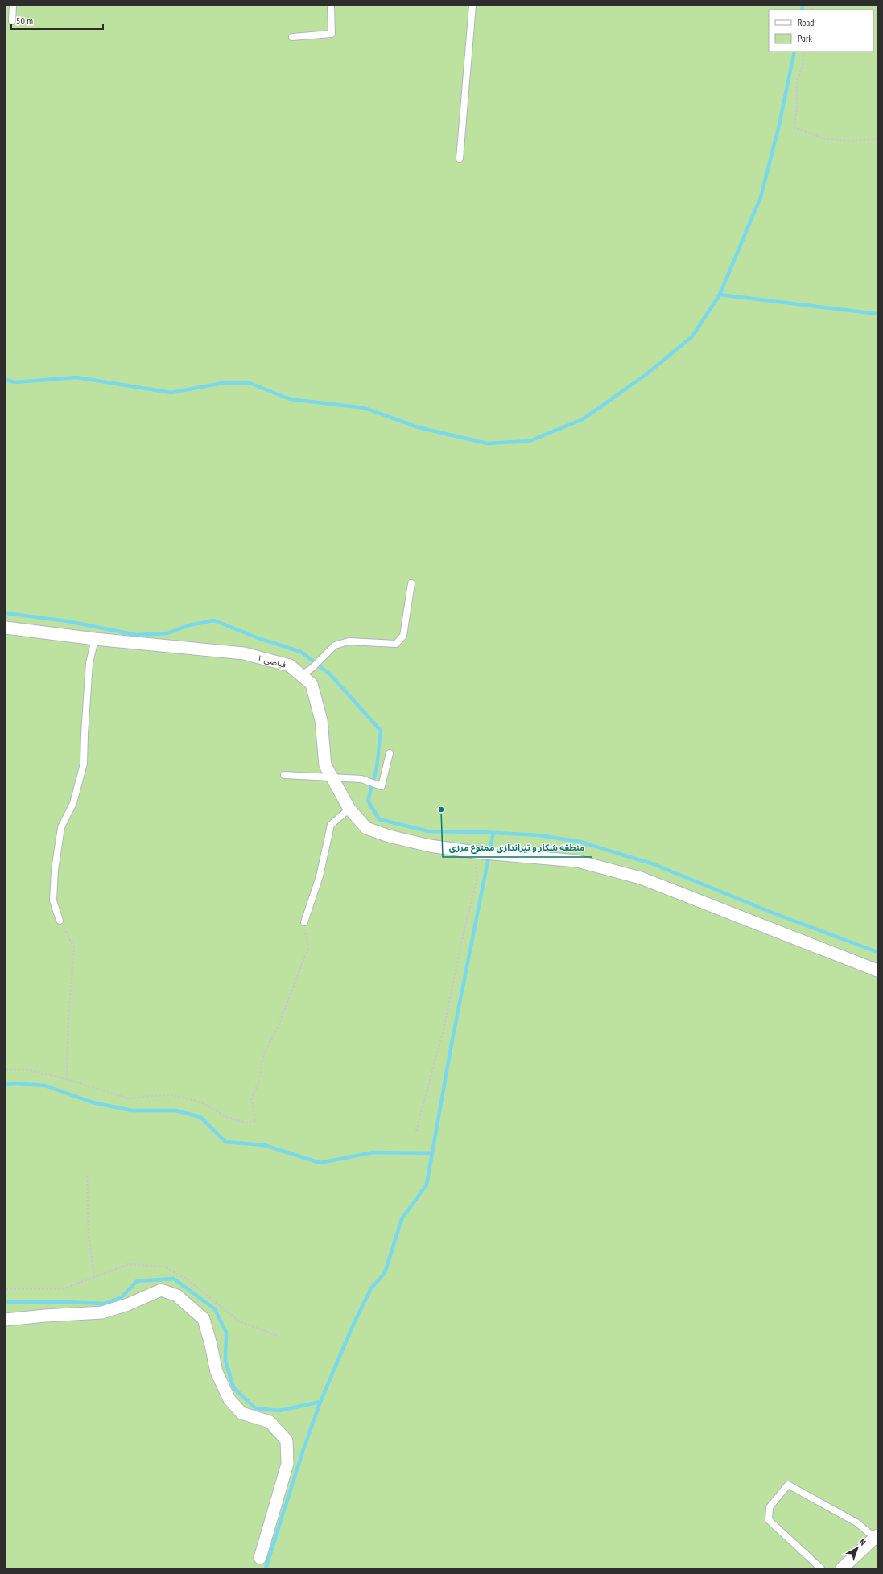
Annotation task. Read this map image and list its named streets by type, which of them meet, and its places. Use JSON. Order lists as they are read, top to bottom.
{
  "streets": {
    "street": ["فیاضی ۲"]
  },
  "places": ["منطقه شکار و تیراندازی ممنوع مرزی"],
  "legend": ["Road", "Park"],
  "scale_bar": "50 m",
  "north": "top right"
}
